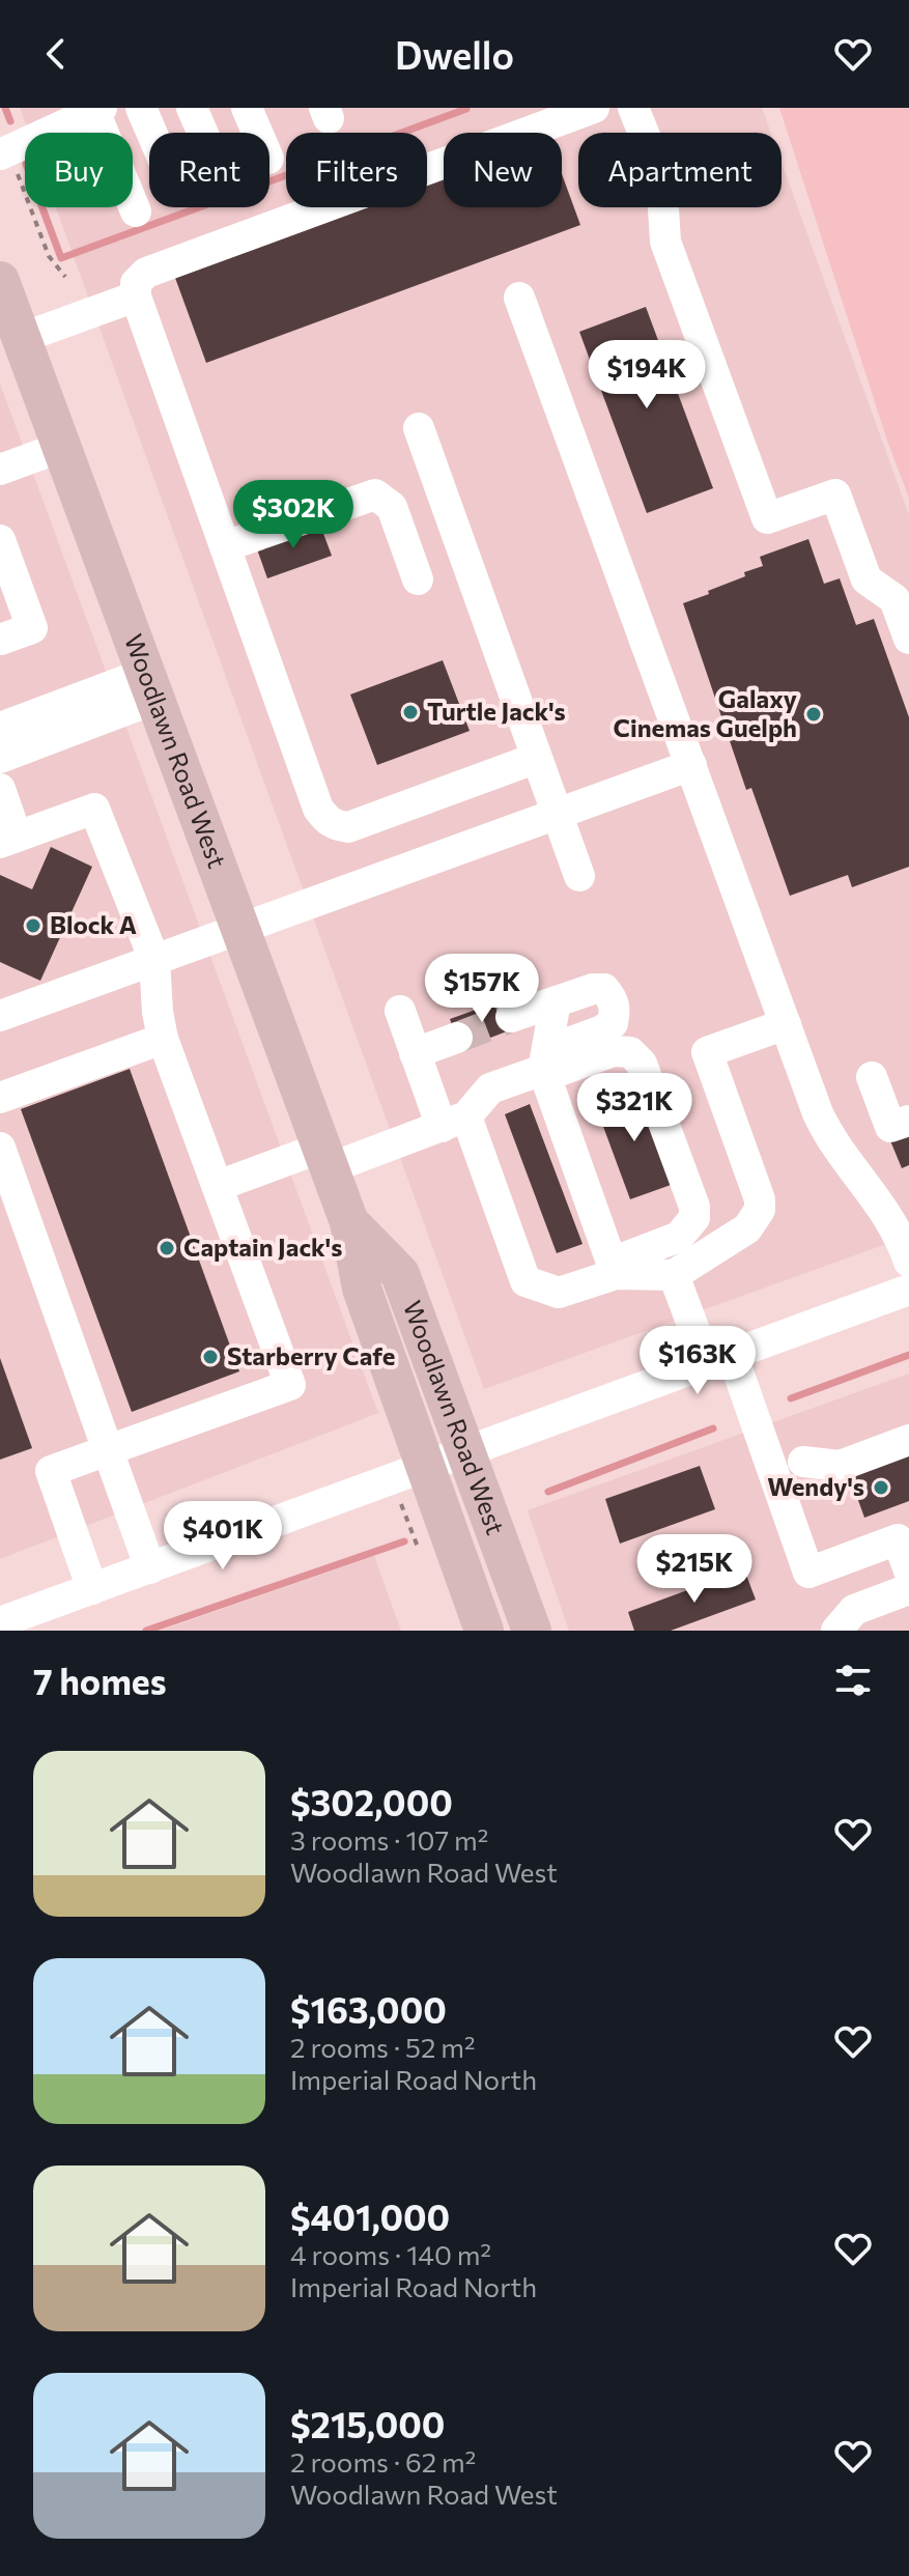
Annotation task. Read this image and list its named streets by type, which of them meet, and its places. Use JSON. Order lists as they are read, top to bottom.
{
  "streets": {
    "main road": ["Woodlawn Road West"]
  },
  "places": [
    "Turtle Jack's",
    "Galaxy Cinemas Guelph",
    "Block A",
    "Captain Jack's",
    "Starberry Cafe",
    "Wendy's"
  ],
  "page": {
    "header": "Dwello",
    "chip": [
      "Buy",
      "Rent",
      "Filters",
      "New",
      "Apartment"
    ],
    "price": [
      "$194K",
      "$302K",
      "$157K",
      "$321K",
      "$163K",
      "$401K",
      "$215K"
    ],
    "heading": "7 homes",
    "list": [
      {
        "name": "$302,000",
        "note": "3 rooms · 107 m² · Woodlawn Road West"
      },
      {
        "name": "$163,000",
        "note": "2 rooms · 52 m² · Imperial Road North"
      },
      {
        "name": "$401,000",
        "note": "4 rooms · 140 m² · Imperial Road North"
      },
      {
        "name": "$215,000",
        "note": "2 rooms · 62 m² · Woodlawn Road West"
      }
    ]
  }
}
